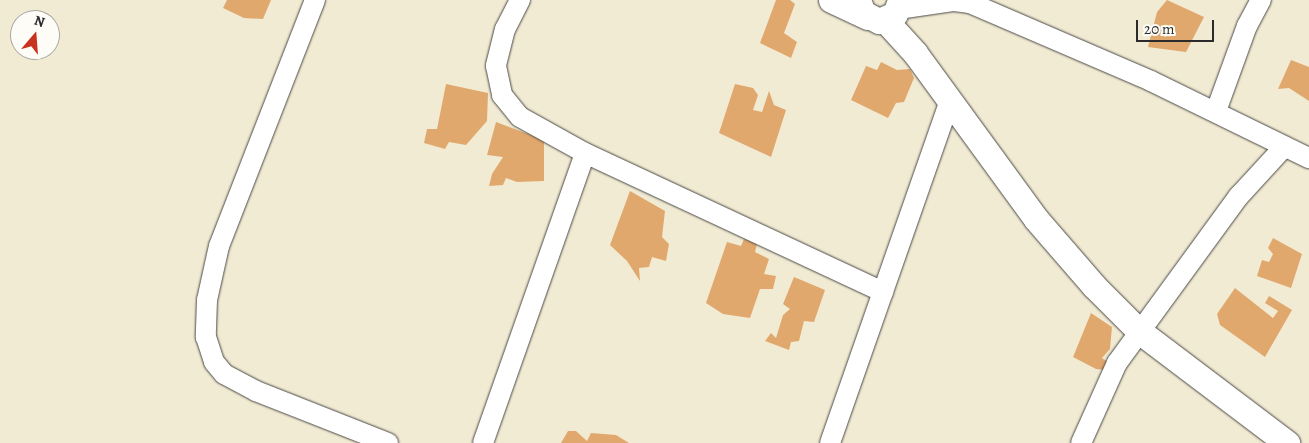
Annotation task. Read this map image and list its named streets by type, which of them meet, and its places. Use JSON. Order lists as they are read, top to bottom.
{
  "scale_bar": "20 m",
  "north": "top"
}
